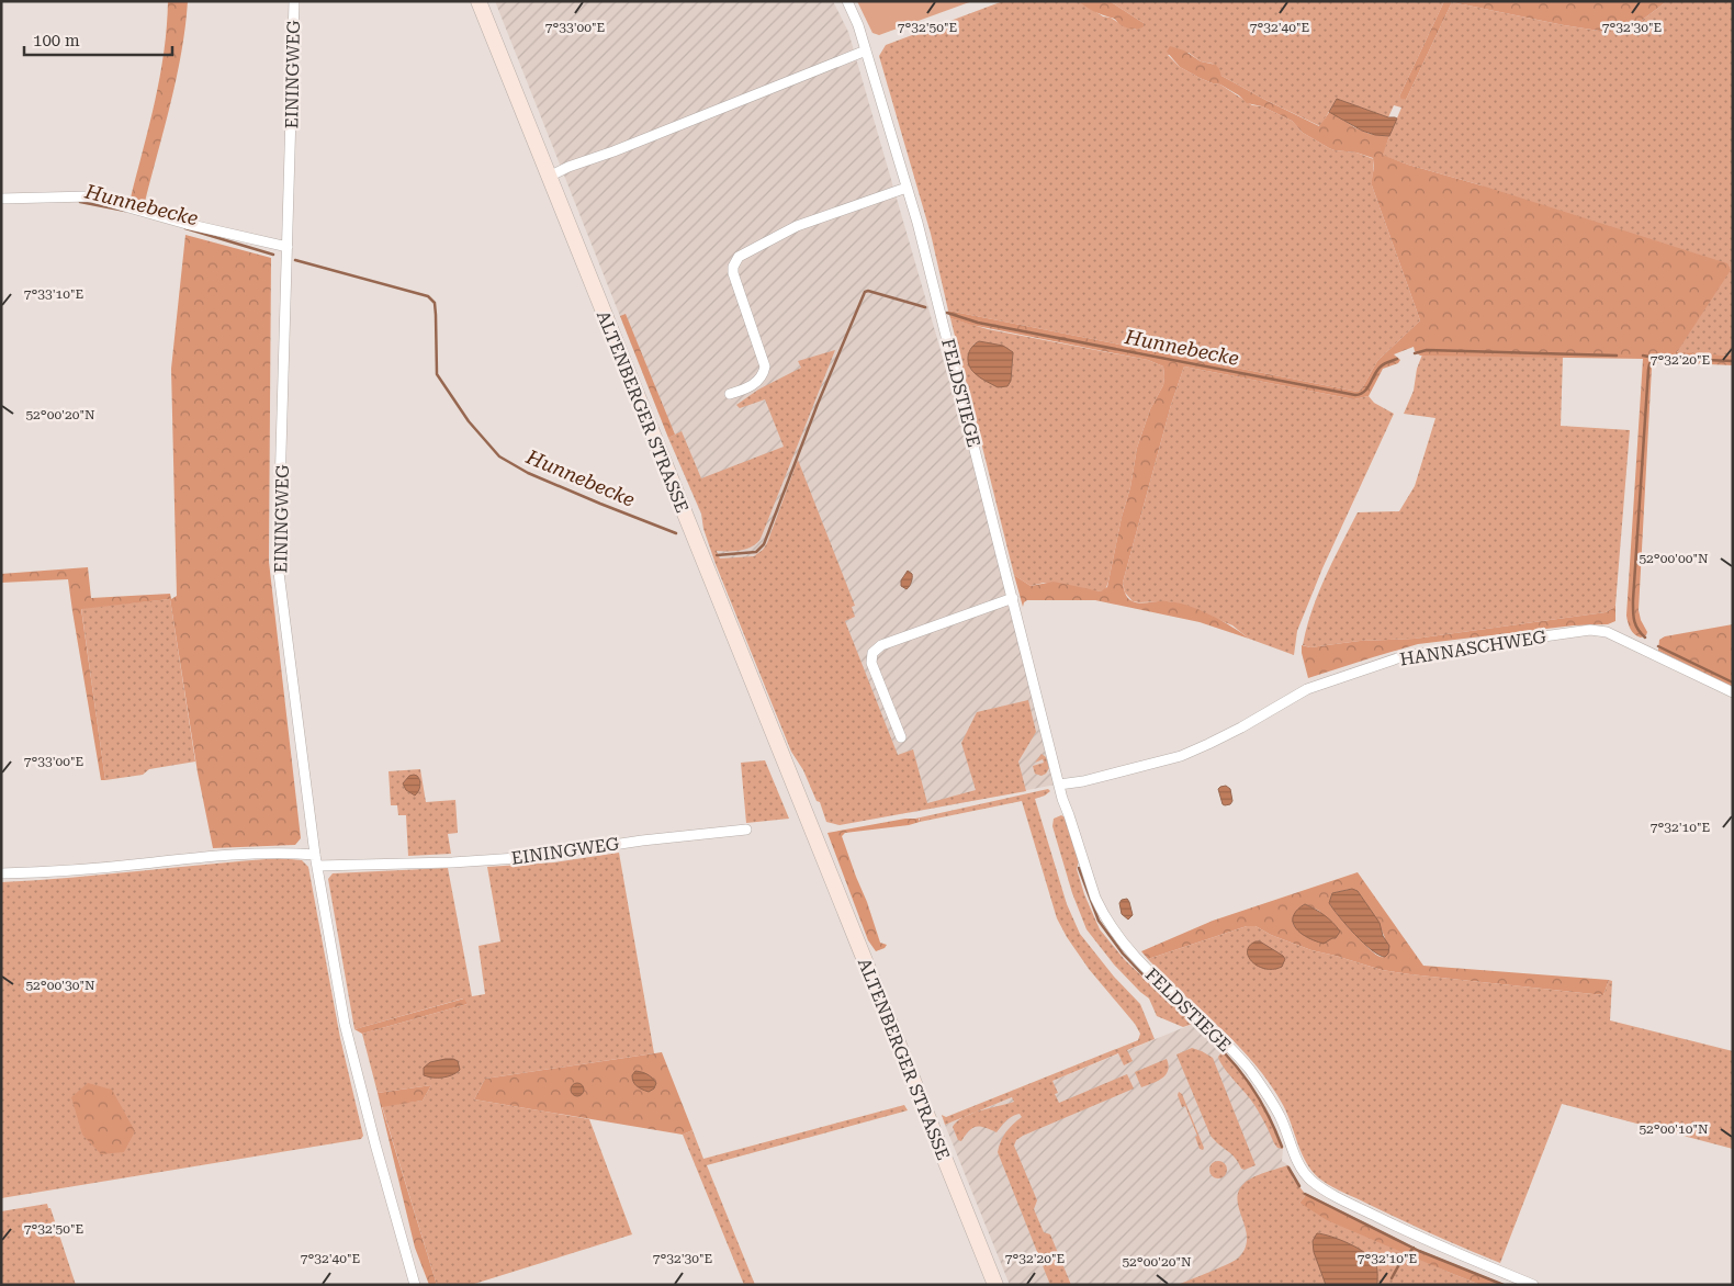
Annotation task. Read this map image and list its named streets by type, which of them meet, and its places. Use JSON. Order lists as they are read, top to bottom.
{
  "streets": {
    "main road": ["ALTENBERGER STRASSE"],
    "street": ["EININGWEG", "FELDSTIEGE", "HANNASCHWEG"]
  },
  "crossings": [
    ["FELDSTIEGE", "HANNASCHWEG"]
  ],
  "water": ["Hunnebecke"],
  "scale_bar": "100 m",
  "coordinates": [
    "7°33'00\"E",
    "7°32'50\"E",
    "7°32'40\"E",
    "7°32'30\"E",
    "7°33'10\"E",
    "7°32'20\"E",
    "52°00'20\"N",
    "52°00'00\"N",
    "7°32'10\"E",
    "52°00'30\"N",
    "52°00'10\"N"
  ]
}
